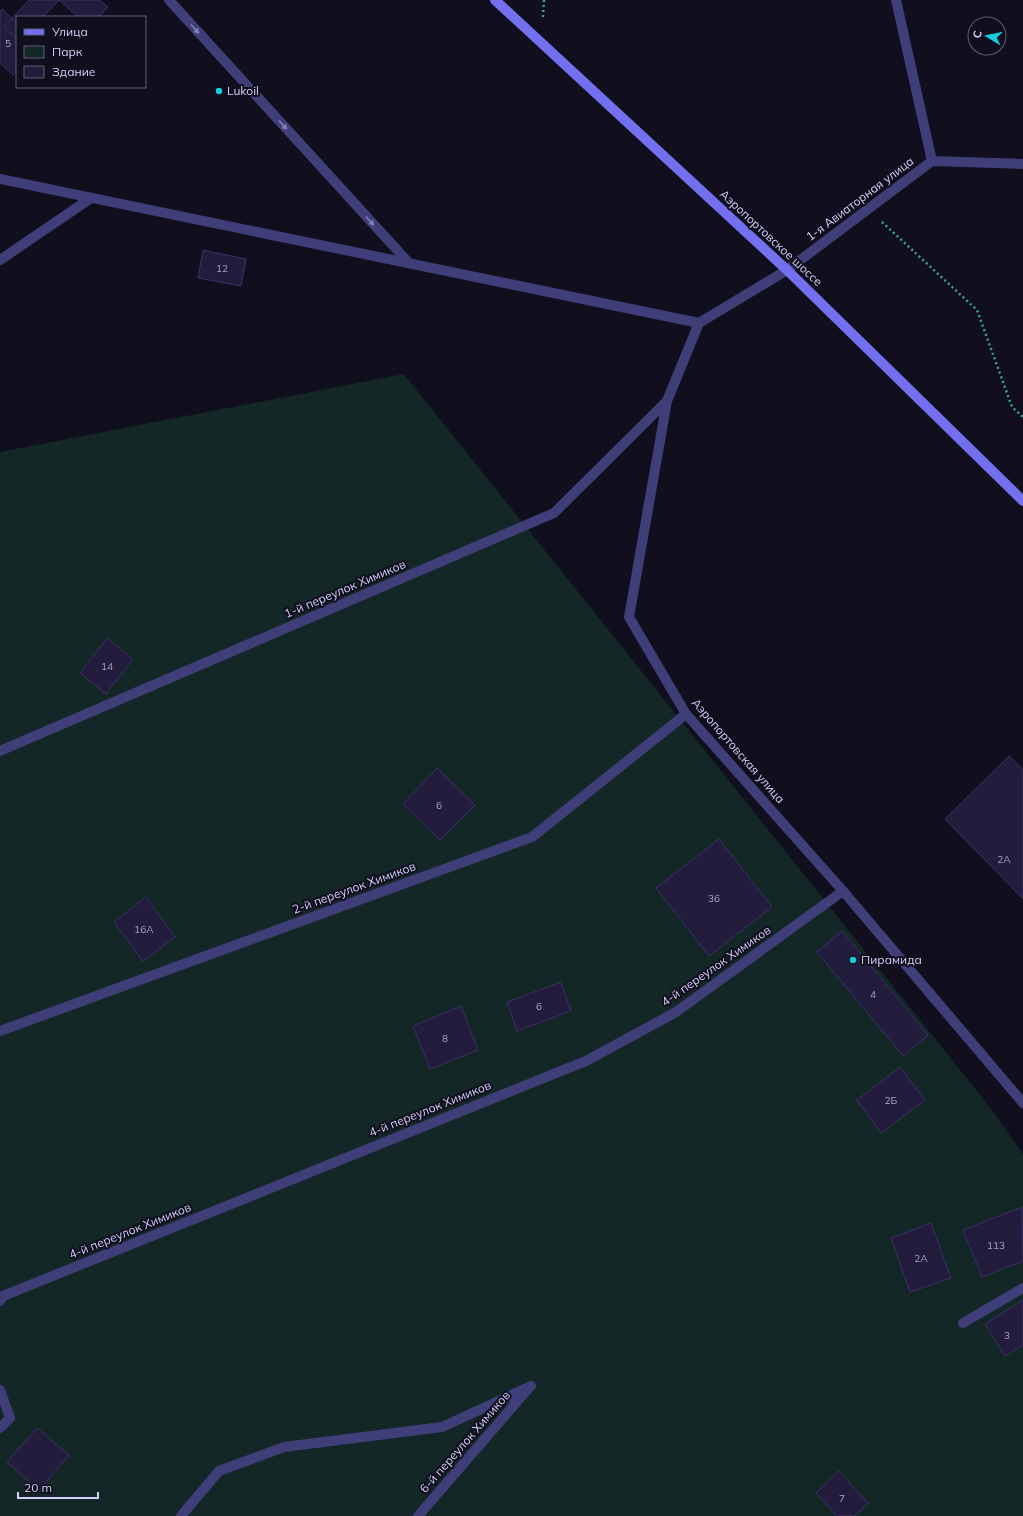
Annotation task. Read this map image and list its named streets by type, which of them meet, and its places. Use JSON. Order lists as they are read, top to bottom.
{
  "streets": {
    "main road": ["Аэропортовское шоссе"],
    "street": [
      "1-я Авиаторная улица",
      "1-й переулок Химиков",
      "Аэропортовская улица",
      "2-й переулок Химиков",
      "4-й переулок Химиков",
      "6-й переулок Химиков"
    ]
  },
  "crossings": [
    ["1-я Авиаторная улица", "Аэропортовское шоссе"],
    ["1-я Авиаторная улица", "Аэропортовская улица"],
    ["1-й переулок Химиков", "Аэропортовская улица"],
    ["Аэропортовская улица", "2-й переулок Химиков"],
    ["Аэропортовская улица", "4-й переулок Химиков"]
  ],
  "places": ["Lukoil", "Пирамида"],
  "house_numbers": [
    "5",
    "12",
    "14",
    "6",
    "2А",
    "36",
    "16А",
    "4",
    "6",
    "8",
    "2Б",
    "113",
    "2А",
    "3",
    "7"
  ],
  "legend": ["Улица", "Парк", "Здание"],
  "scale_bar": "20 m",
  "north": "left"
}
